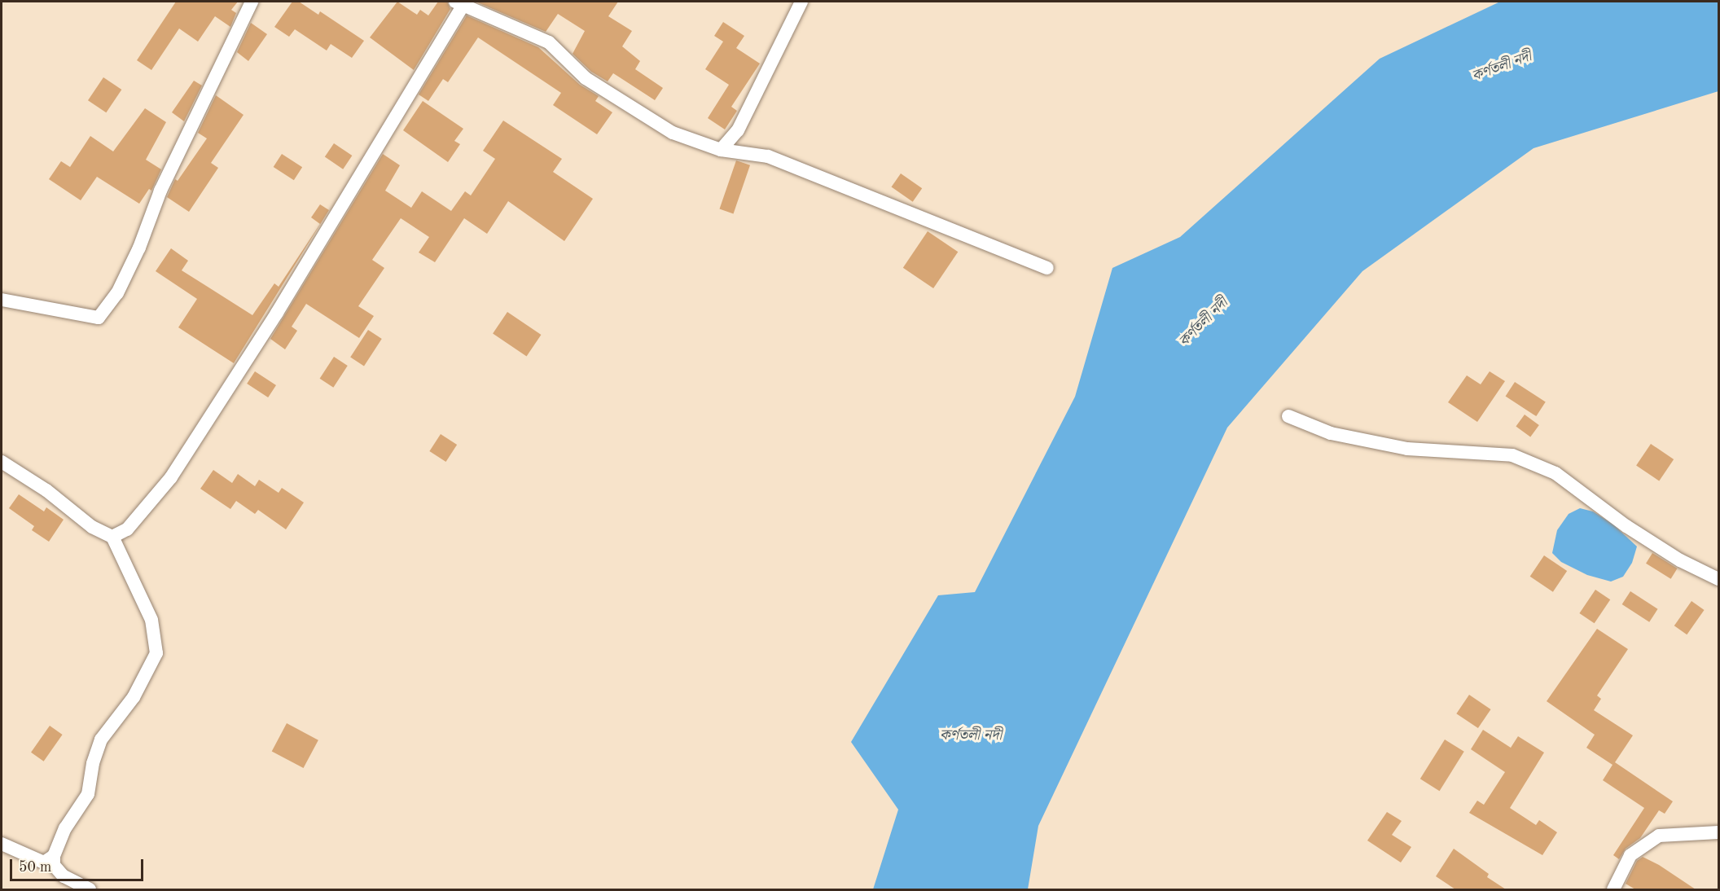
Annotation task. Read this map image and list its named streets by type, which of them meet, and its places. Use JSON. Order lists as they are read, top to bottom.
{
  "water": ["কর্ণতলী নদী"],
  "scale_bar": "50 m"
}
